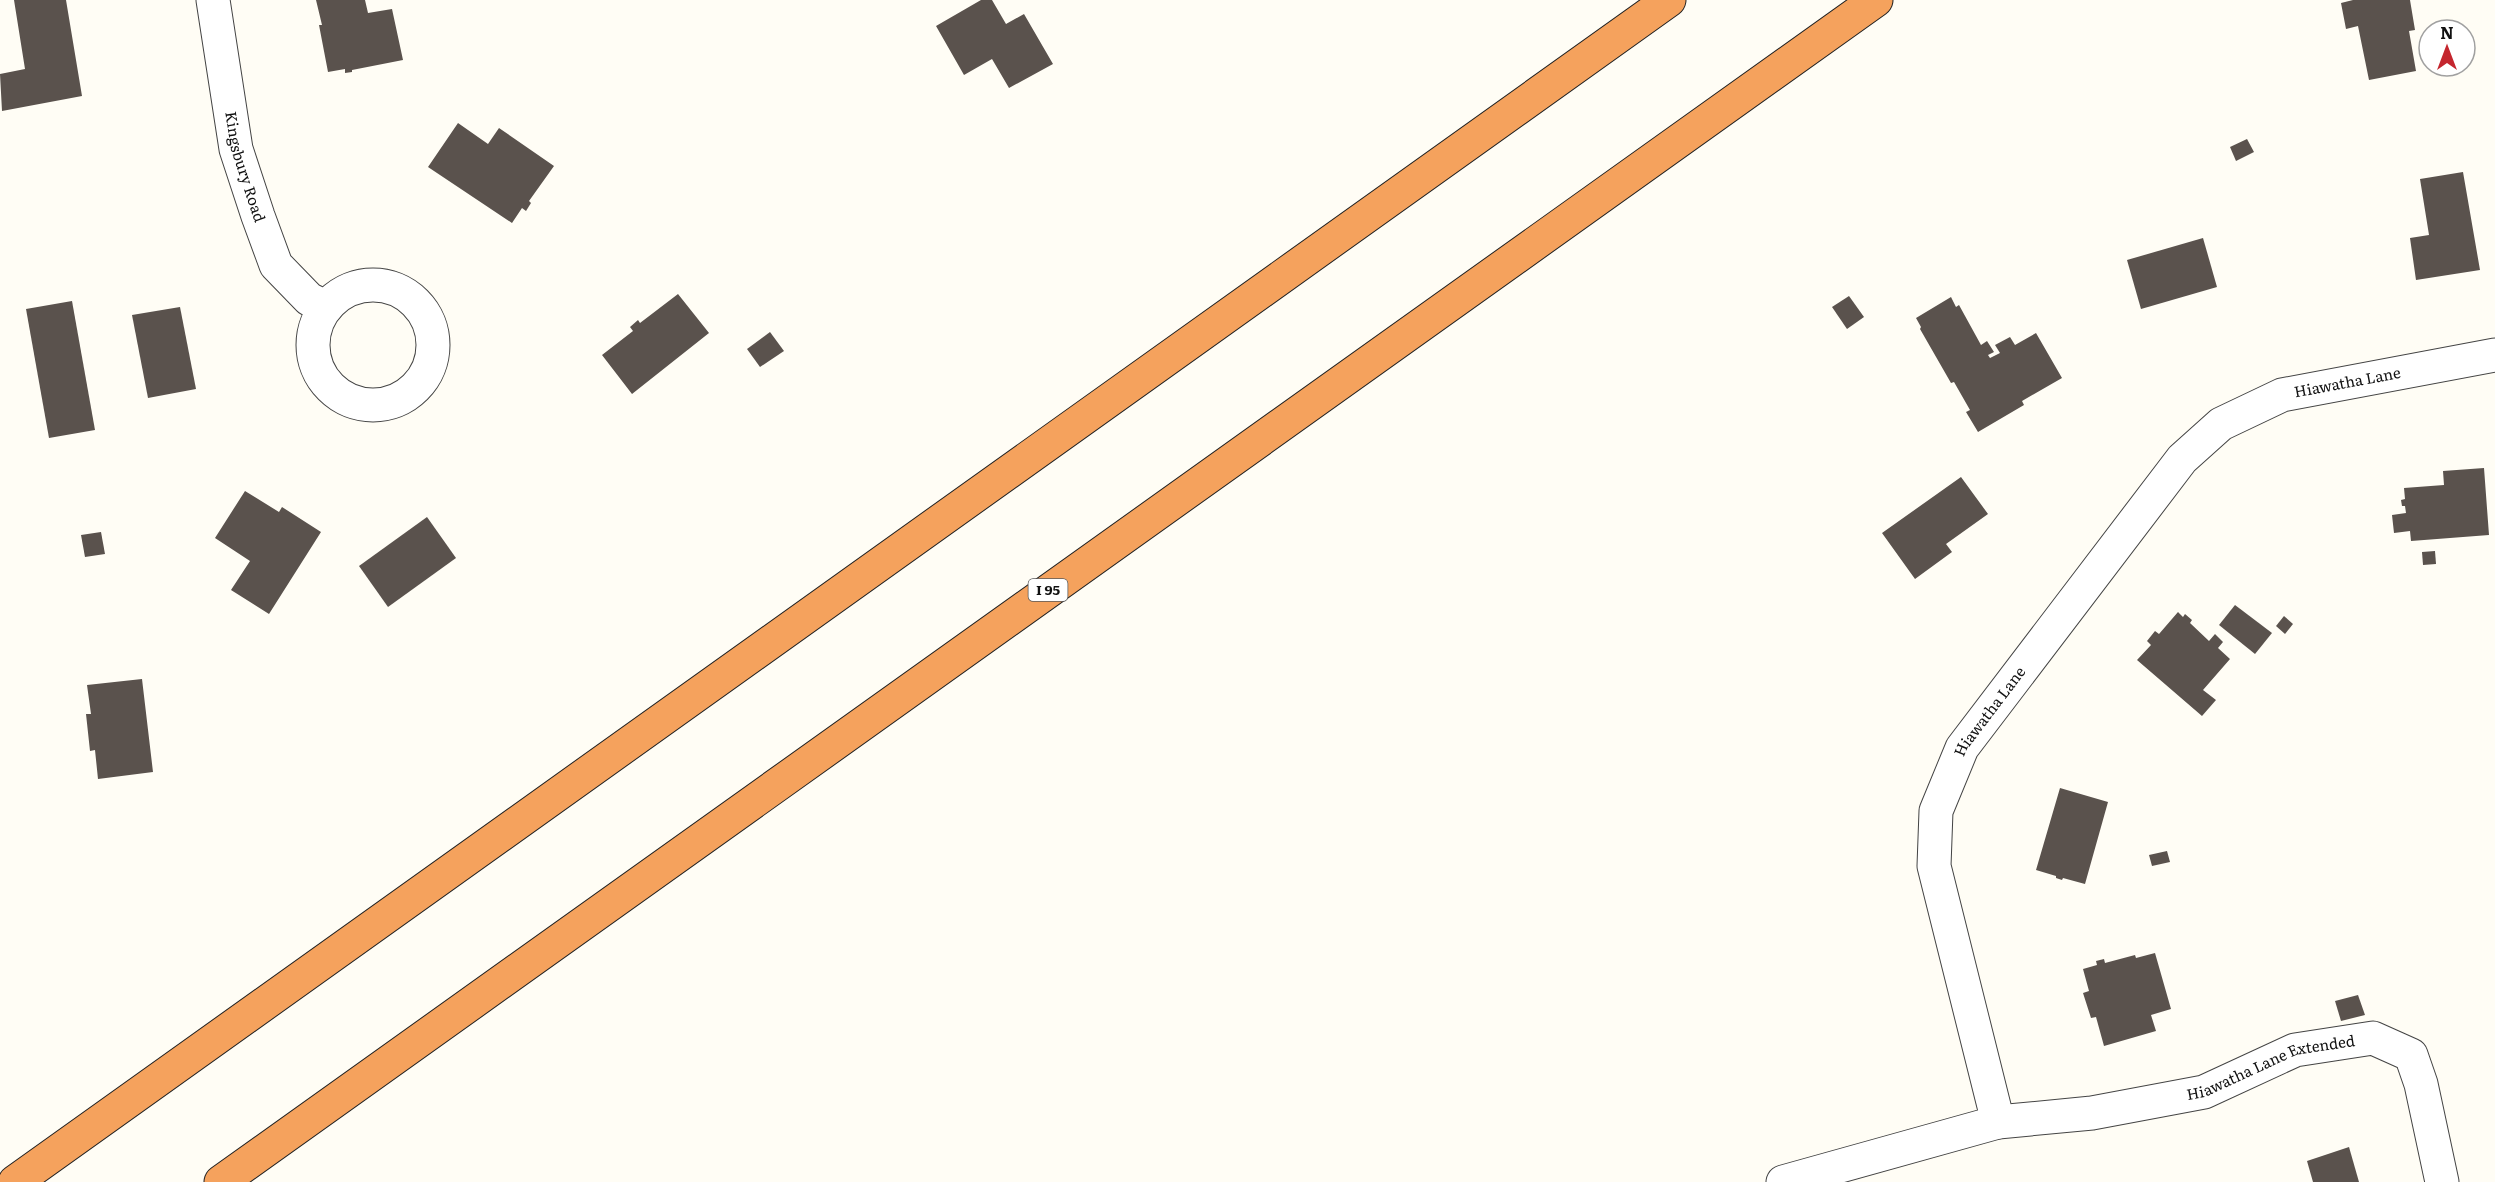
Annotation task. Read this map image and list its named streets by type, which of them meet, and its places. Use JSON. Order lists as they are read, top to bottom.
{
  "streets": {
    "highway": ["I 95"],
    "street": ["Kingsbury Road", "Hiawatha Lane", "Hiawatha Lane Extended"]
  },
  "crossings": [
    ["Hiawatha Lane", "Hiawatha Lane Extended"]
  ],
  "north": "top"
}
